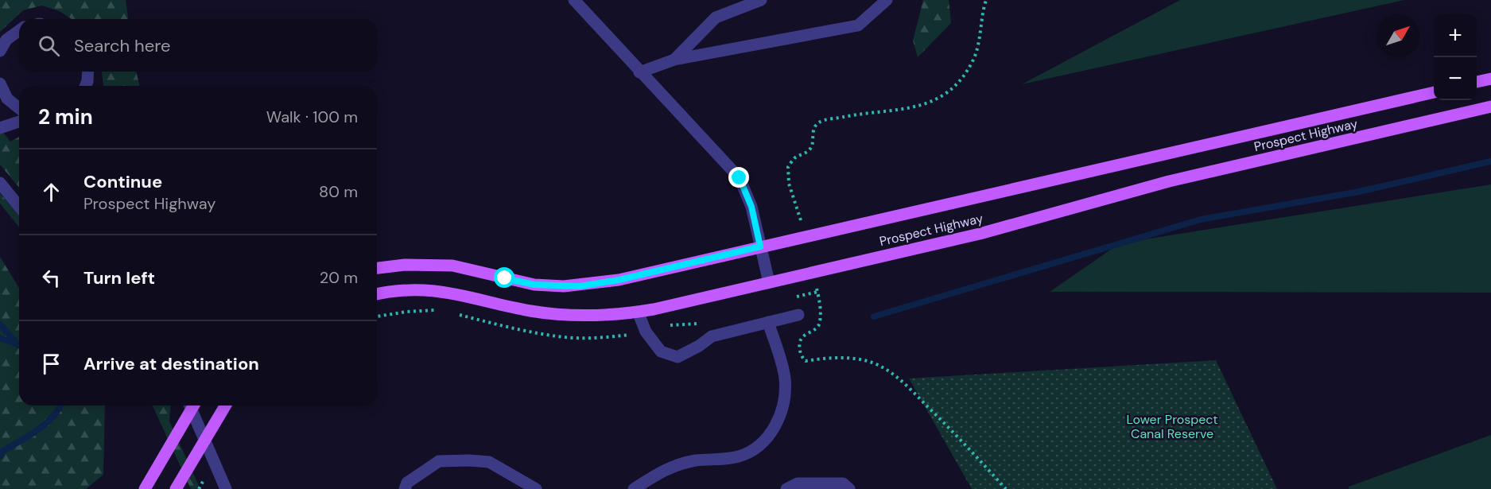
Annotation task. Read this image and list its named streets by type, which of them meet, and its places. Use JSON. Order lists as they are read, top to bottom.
{
  "streets": {
    "main road": ["Prospect Highway"]
  },
  "parks": ["Lower Prospect Canal Reserve"],
  "north": "top right",
  "page": {
    "map_buttons": ["+", "−"],
    "search": "Search here",
    "heading": ["2 min", "Walk · 100 m"],
    "list": [
      ["Continue", "Prospect Highway", "80 m"],
      ["Turn left", "20 m"],
      "Arrive at destination"
    ]
  }
}
